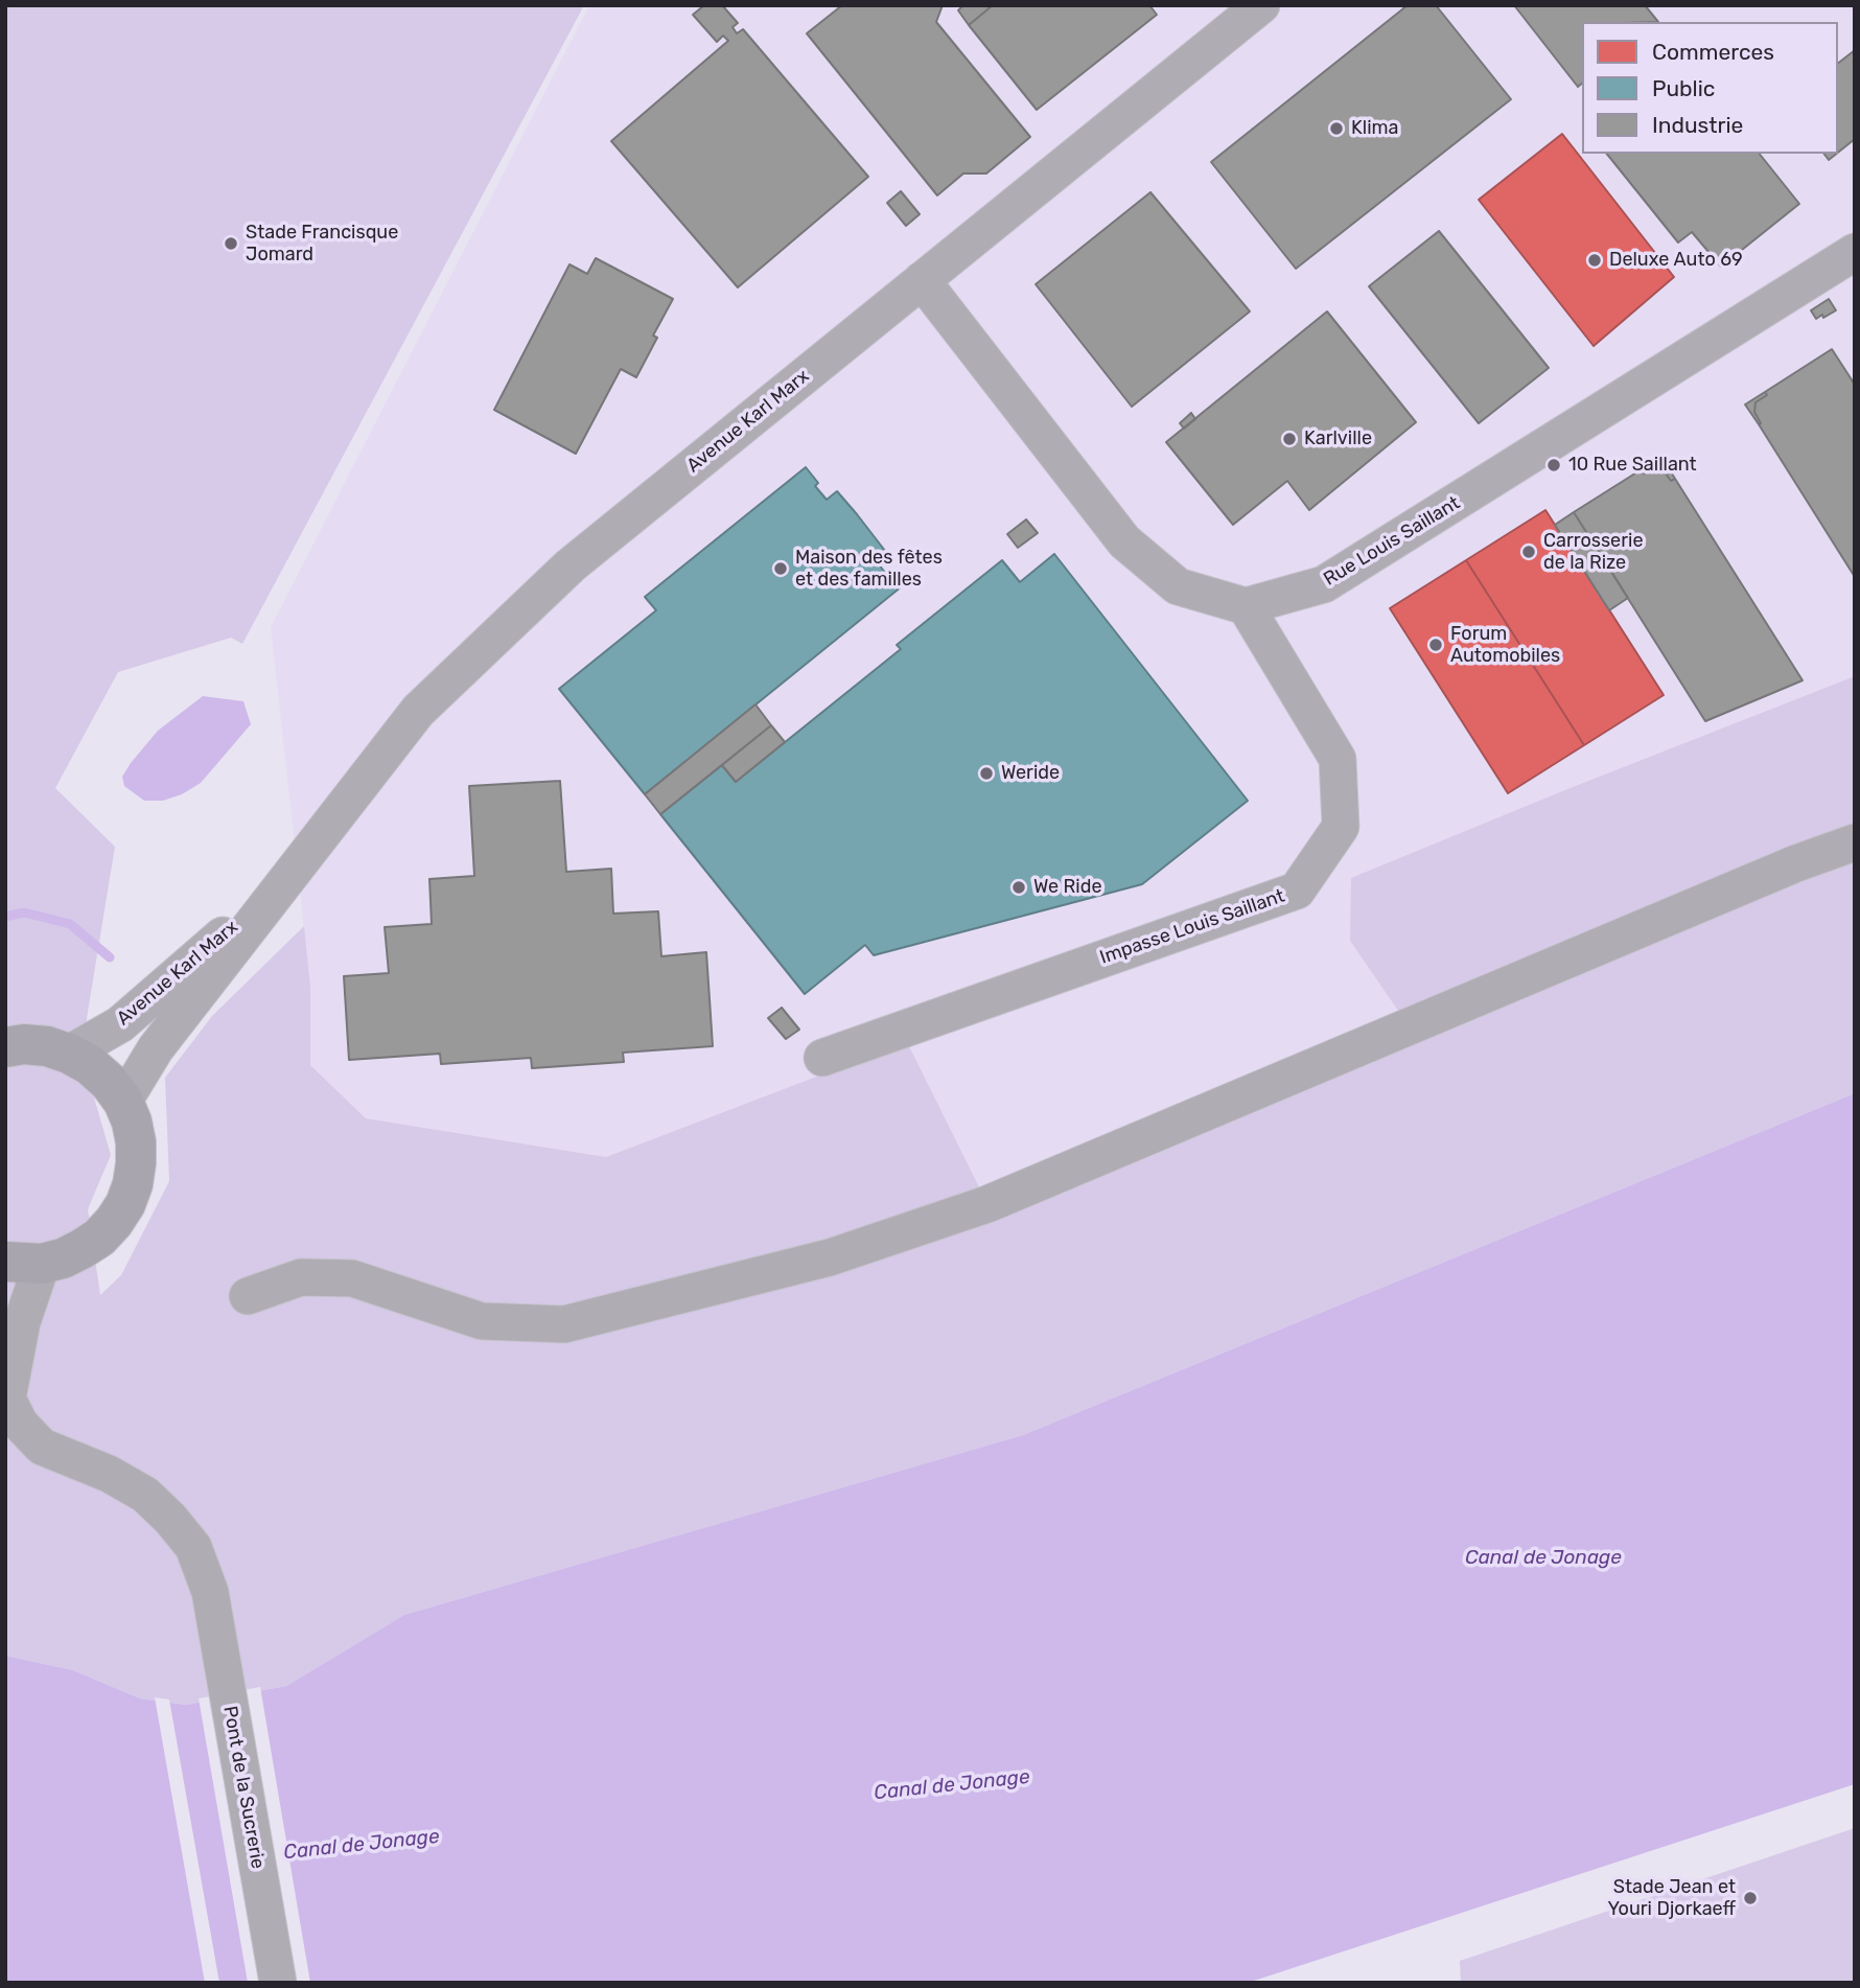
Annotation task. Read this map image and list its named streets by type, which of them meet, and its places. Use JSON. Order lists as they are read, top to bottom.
{
  "streets": {
    "street": [
      "Avenue Karl Marx",
      "Rue Louis Saillant",
      "Impasse Louis Saillant",
      "Pont de la Sucrerie"
    ]
  },
  "crossings": [
    ["Rue Louis Saillant", "Impasse Louis Saillant"]
  ],
  "water": ["Canal de Jonage"],
  "places": [
    "Klima",
    "Stade Francisque Jomard",
    "Deluxe Auto 69",
    "Karlville",
    "10 Rue Saillant",
    "Carrosserie de la Rize",
    "Maison des fêtes et des familles",
    "Forum Automobiles",
    "Weride",
    "We Ride",
    "Stade Jean et Youri Djorkaeff"
  ],
  "legend": ["Commerces", "Public", "Industrie"]
}
